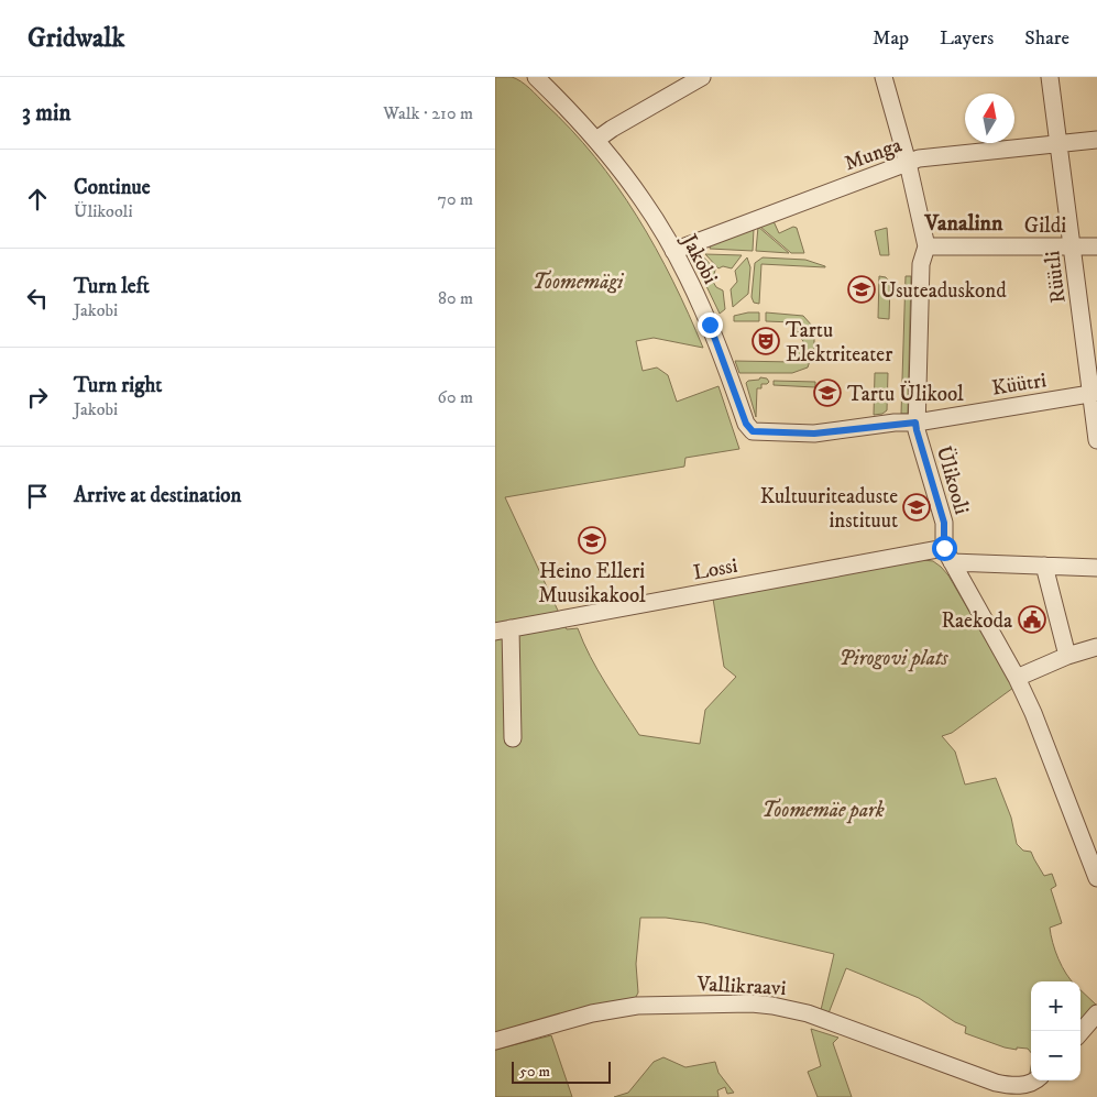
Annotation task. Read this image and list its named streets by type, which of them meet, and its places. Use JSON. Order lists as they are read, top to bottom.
{
  "streets": {
    "street": [
      "Munga",
      "Gildi",
      "Jakobi",
      "Rüütli",
      "Küütri",
      "Ülikooli",
      "Lossi",
      "Vallikraavi"
    ]
  },
  "crossings": [
    ["Munga", "Jakobi"],
    ["Munga", "Rüütli"],
    ["Munga", "Ülikooli"],
    ["Gildi", "Rüütli"],
    ["Gildi", "Ülikooli"],
    ["Jakobi", "Küütri"],
    ["Jakobi", "Ülikooli"],
    ["Rüütli", "Küütri"],
    ["Küütri", "Ülikooli"],
    ["Ülikooli", "Lossi"]
  ],
  "districts": ["Vanalinn"],
  "parks": ["Toomemägi", "Pirogovi plats", "Toomemäe park"],
  "places": {
    "school or university": [
      "Usuteaduskond",
      "Tartu Ülikool",
      "Kultuuriteaduste instituut",
      "Heino Elleri Muusikakool"
    ],
    "theatre": ["Tartu Elektriteater"],
    "public building": ["Raekoda"]
  },
  "scale_bar": "50 m",
  "north": "top",
  "page": {
    "header": "Gridwalk",
    "nav": ["Map", "Layers", "Share"],
    "heading": ["3 min", "Walk · 210 m"],
    "list": [
      ["Continue", "Ülikooli", "70 m"],
      ["Turn left", "Jakobi", "80 m"],
      ["Turn right", "Jakobi", "60 m"],
      "Arrive at destination"
    ],
    "map_buttons": ["+", "−"],
    "scale": "50 m"
  }
}
